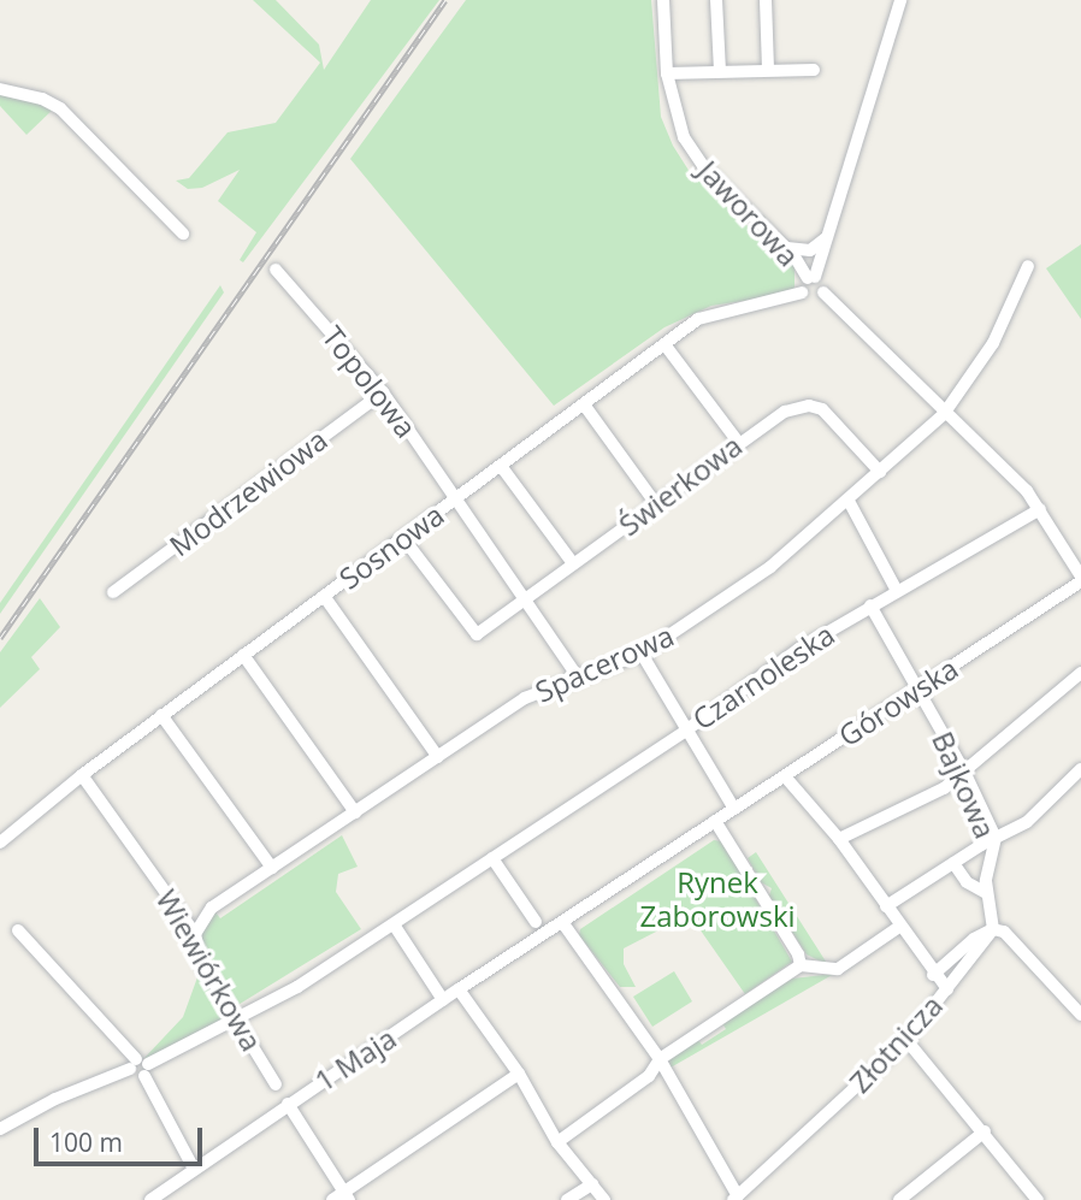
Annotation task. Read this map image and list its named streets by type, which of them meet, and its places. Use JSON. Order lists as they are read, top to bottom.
{
  "streets": {
    "street": [
      "Jaworowa",
      "Topolowa",
      "Świerkowa",
      "Modrzewiowa",
      "Sosnowa",
      "Spacerowa",
      "Czarnoleska",
      "Górowska",
      "Bajkowa",
      "Wiewiórkowa",
      "Złotnicza",
      "1 Maja"
    ]
  },
  "crossings": [
    ["Jaworowa", "Sosnowa"],
    ["Topolowa", "Świerkowa"],
    ["Topolowa", "Modrzewiowa"],
    ["Topolowa", "Sosnowa"],
    ["Topolowa", "Spacerowa"],
    ["Świerkowa", "Sosnowa"],
    ["Świerkowa", "Spacerowa"],
    ["Sosnowa", "Wiewiórkowa"],
    ["Spacerowa", "Wiewiórkowa"],
    ["Czarnoleska", "Bajkowa"],
    ["Czarnoleska", "Wiewiórkowa"],
    ["Górowska", "Bajkowa"],
    ["Bajkowa", "Złotnicza"]
  ],
  "parks": ["Rynek Zaborowski"],
  "scale_bar": "100 m"
}
